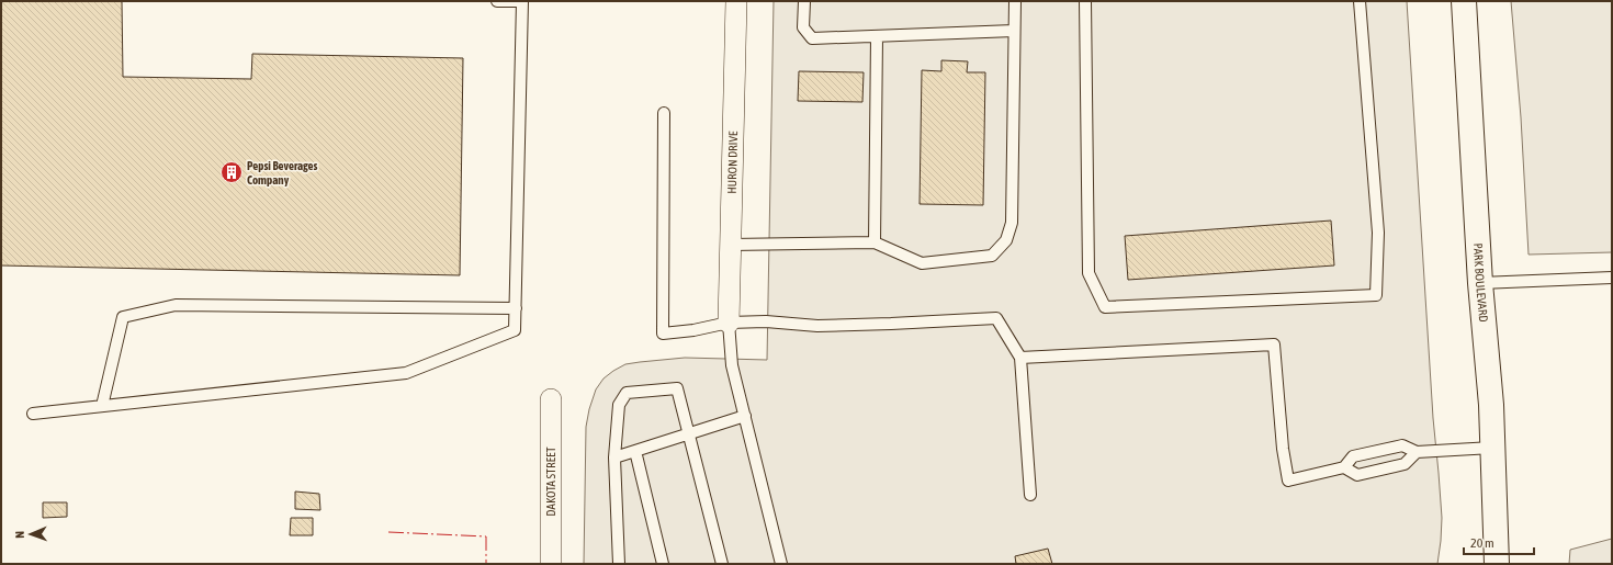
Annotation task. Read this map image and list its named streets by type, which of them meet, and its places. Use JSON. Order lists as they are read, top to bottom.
{
  "streets": {
    "main road": ["PARK BOULEVARD"],
    "street": ["HURON DRIVE", "DAKOTA STREET"]
  },
  "places": {
    "building": ["Pepsi Beverages Company"]
  },
  "scale_bar": "20 m",
  "north": "left"
}
